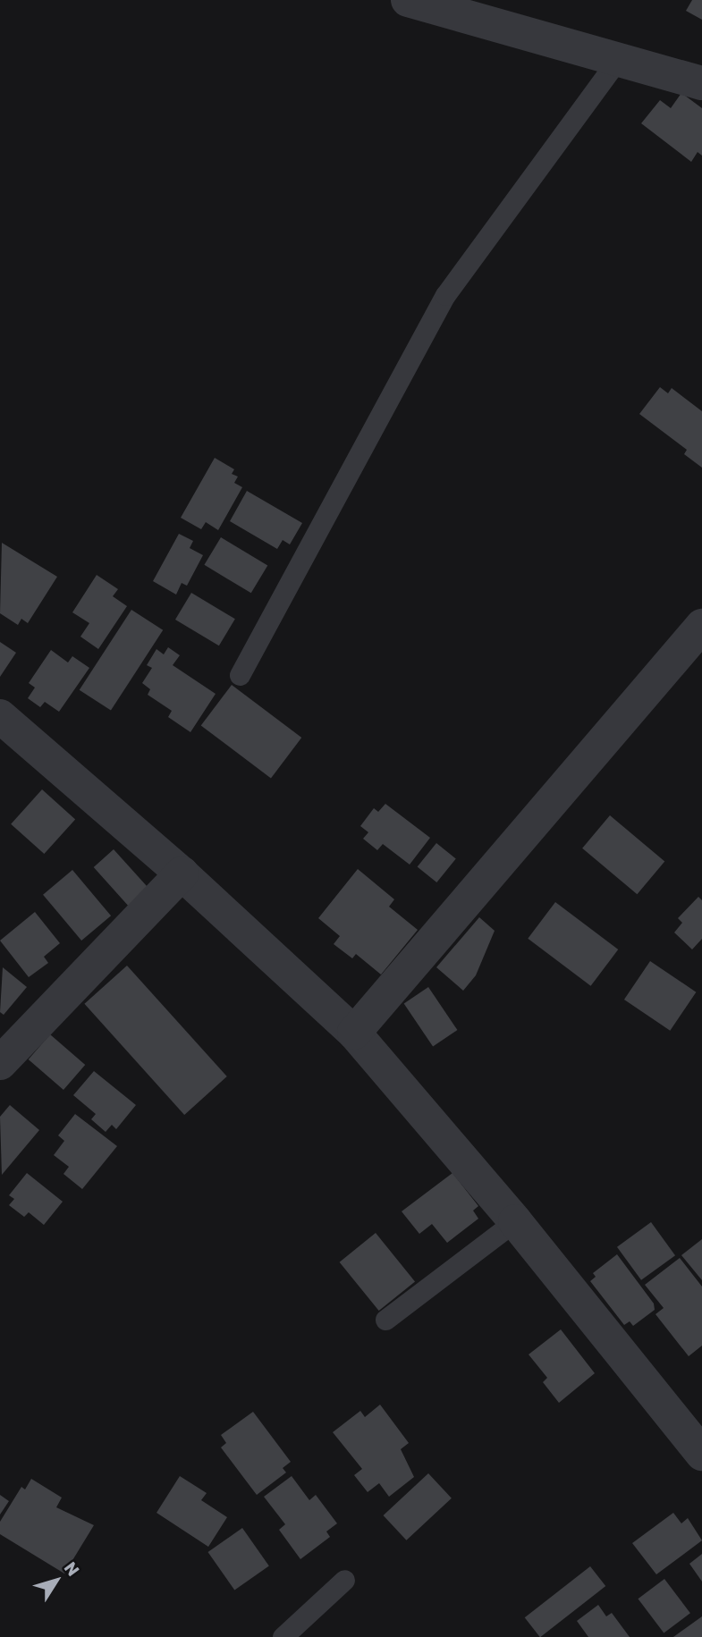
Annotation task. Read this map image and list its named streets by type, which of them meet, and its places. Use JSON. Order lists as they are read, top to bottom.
{
  "north": "top right"
}
